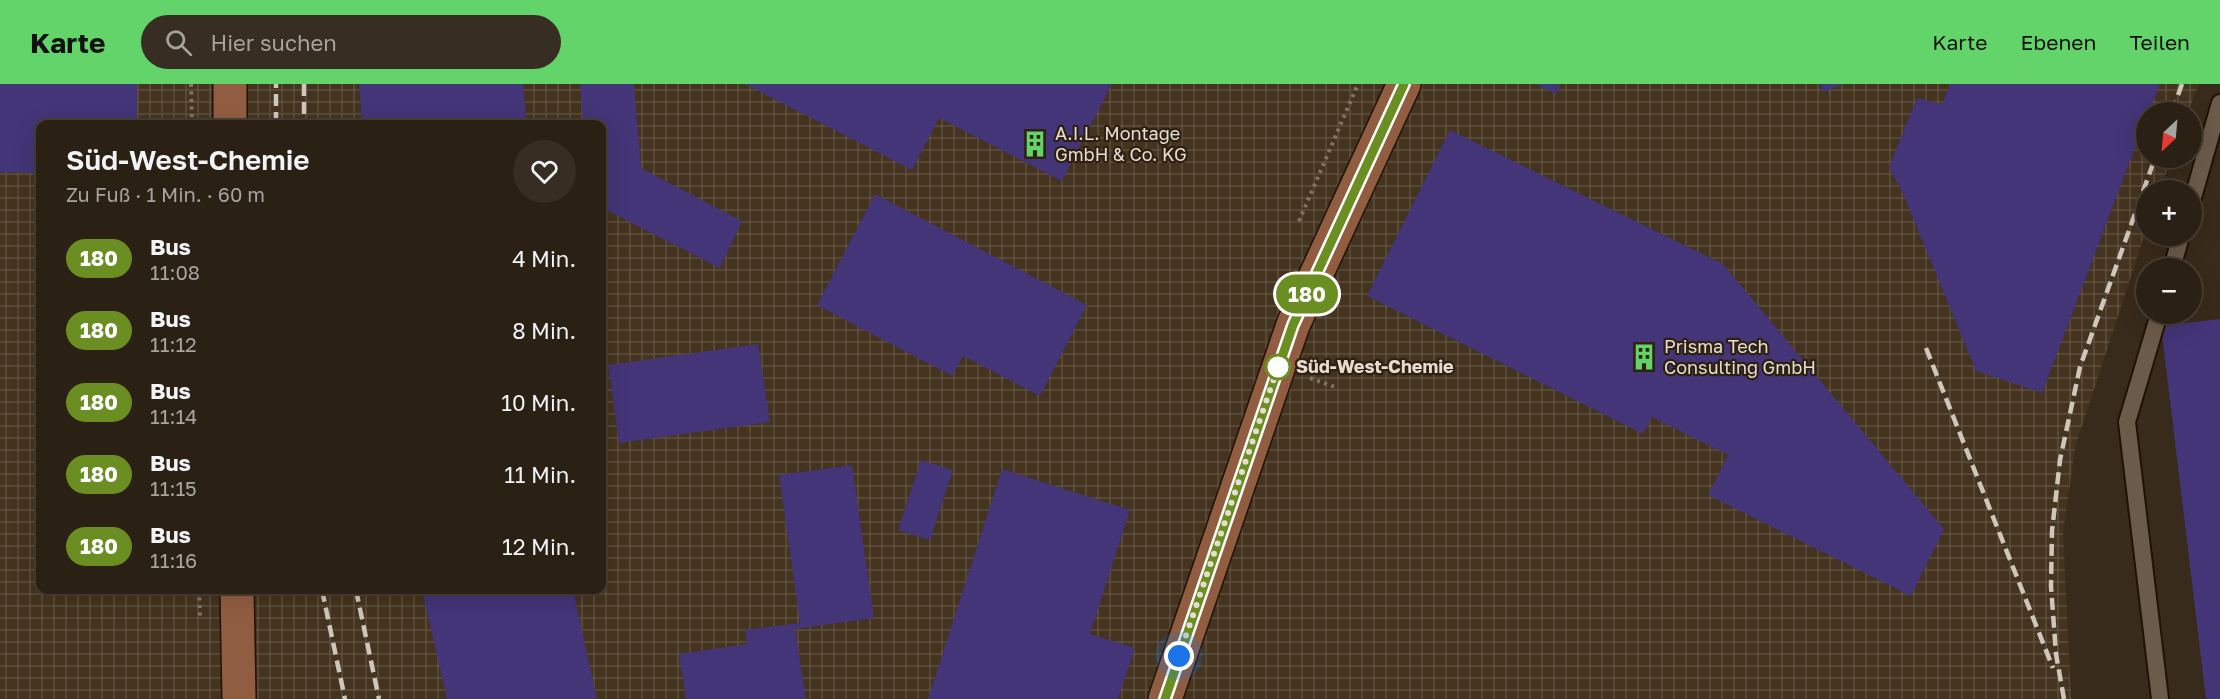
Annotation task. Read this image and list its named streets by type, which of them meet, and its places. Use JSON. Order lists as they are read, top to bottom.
{
  "places": {
    "building": ["A.I.L. Montage GmbH & Co. KG", "Prisma Tech Consulting GmbH"],
    "other": ["Süd-West-Chemie"]
  },
  "lines": ["bus line 180"],
  "north": "bottom left",
  "page": {
    "header": "Karte",
    "search": "Hier suchen",
    "nav": ["Karte", "Ebenen", "Teilen"],
    "on_map": "180",
    "map_buttons": ["+", "−"],
    "heading": ["Süd-West-Chemie", "Zu Fuß · 1 Min. · 60 m"],
    "list": [
      {
        "mark": "180",
        "name": "Bus",
        "note": "11:08",
        "value": "4 Min."
      },
      {
        "mark": "180",
        "name": "Bus",
        "note": "11:12",
        "value": "8 Min."
      },
      {
        "mark": "180",
        "name": "Bus",
        "note": "11:14",
        "value": "10 Min."
      },
      {
        "mark": "180",
        "name": "Bus",
        "note": "11:15",
        "value": "11 Min."
      },
      {
        "mark": "180",
        "name": "Bus",
        "note": "11:16",
        "value": "12 Min."
      }
    ]
  }
}
